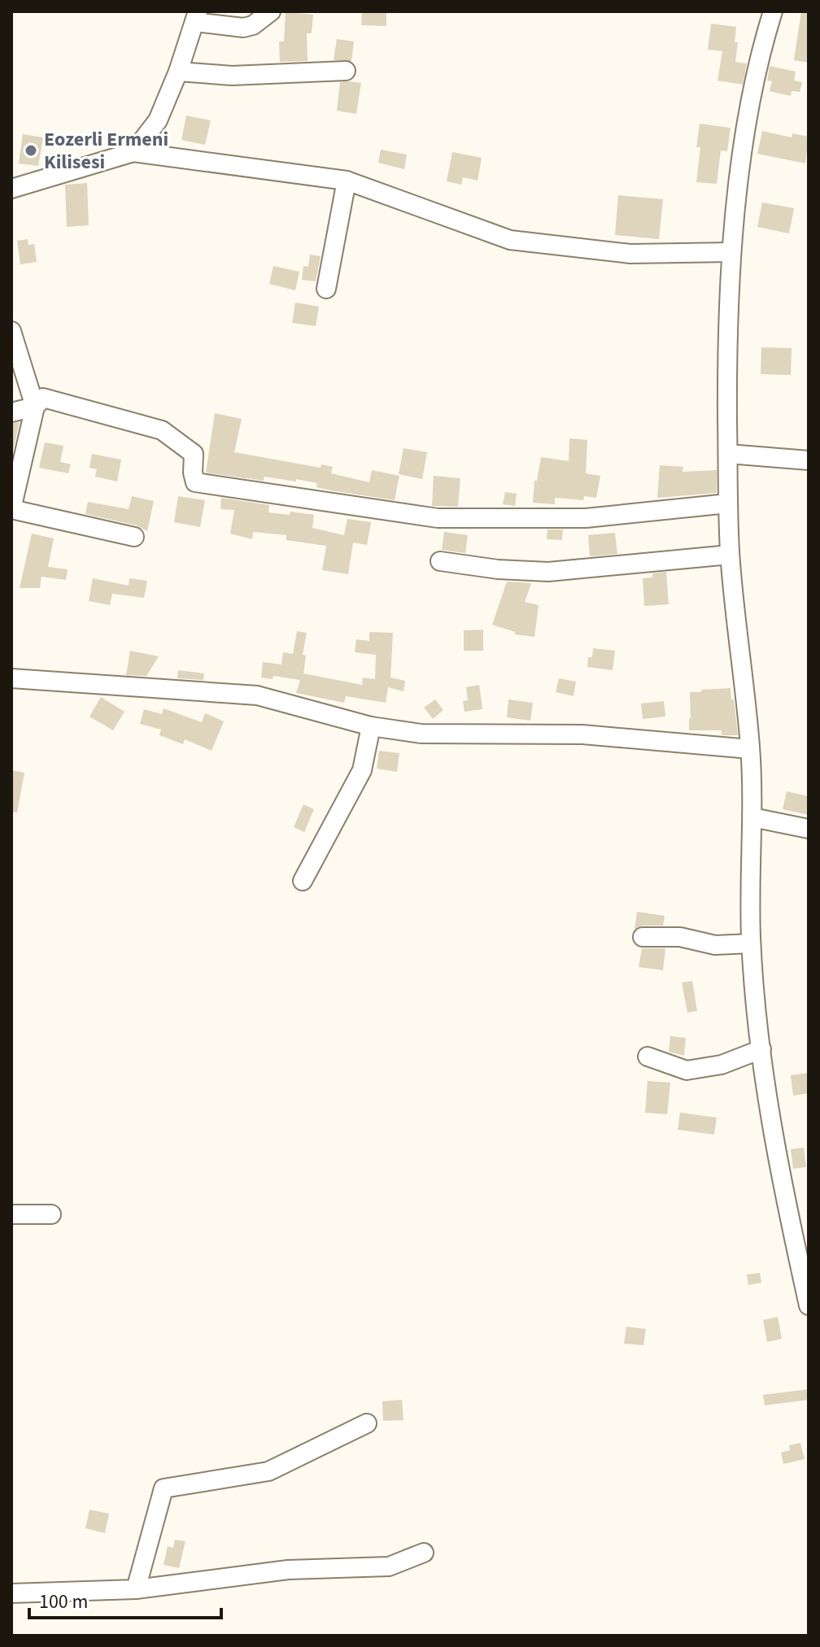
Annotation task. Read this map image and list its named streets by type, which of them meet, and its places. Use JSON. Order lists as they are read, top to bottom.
{
  "places": ["Eozerli Ermeni Kilisesi"],
  "scale_bar": "100 m"
}
